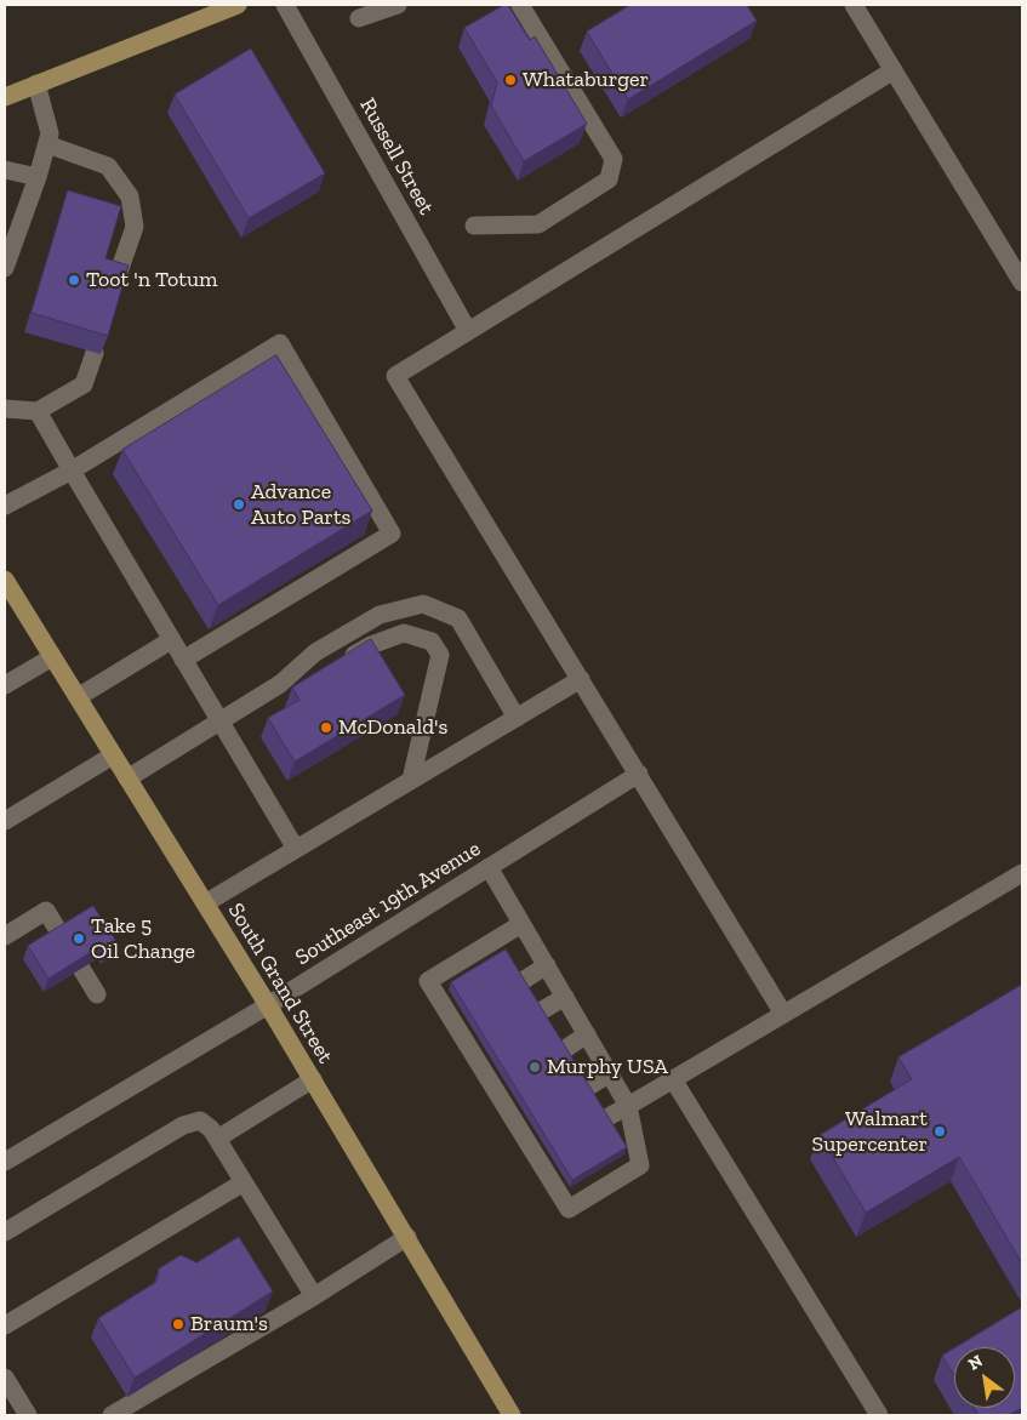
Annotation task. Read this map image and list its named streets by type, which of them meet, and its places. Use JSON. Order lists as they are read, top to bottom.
{
  "streets": {
    "main road": ["South Grand Street"],
    "street": ["Russell Street", "Southeast 19th Avenue"]
  },
  "crossings": [
    ["Southeast 19th Avenue", "South Grand Street"]
  ],
  "places": [
    "Whataburger",
    "Toot 'n Totum",
    "Advance Auto Parts",
    "McDonald's",
    "Take 5 Oil Change",
    "Murphy USA",
    "Walmart Supercenter",
    "Braum's"
  ],
  "north": "top left"
}
